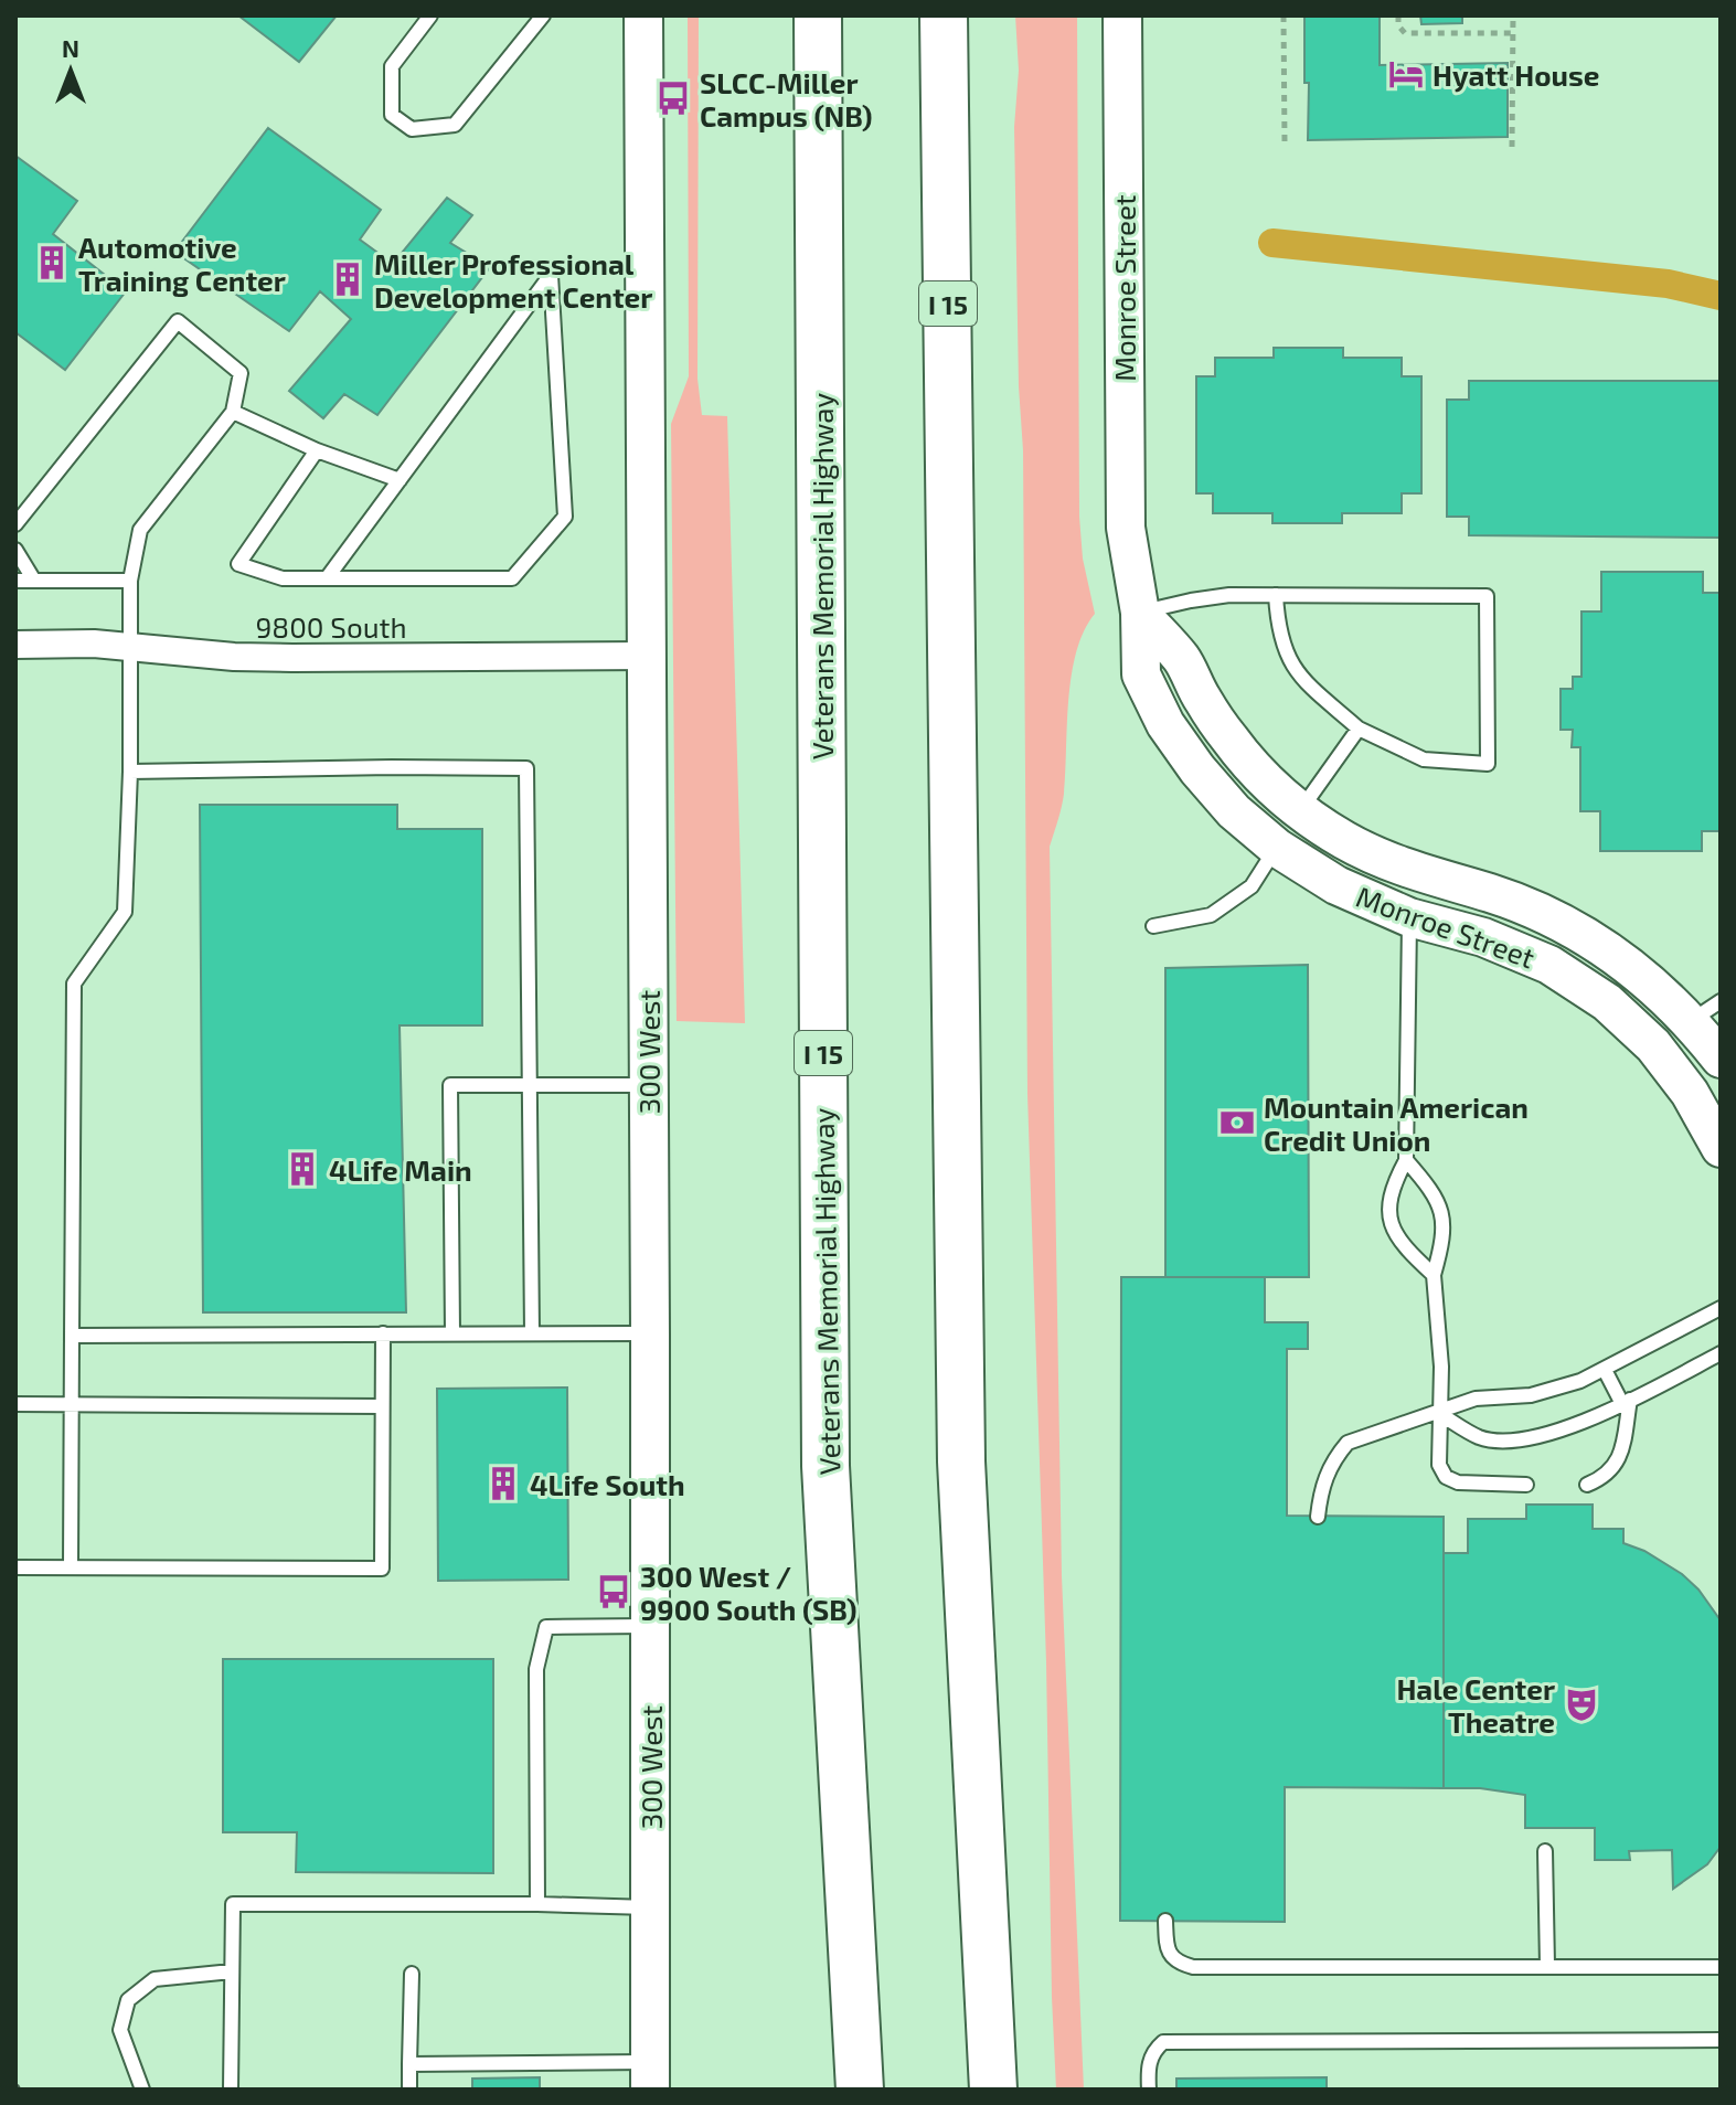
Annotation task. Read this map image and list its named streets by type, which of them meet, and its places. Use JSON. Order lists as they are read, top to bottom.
{
  "streets": {
    "highway": ["I 15", "Veterans Memorial Highway"],
    "street": ["Monroe Street", "9800 South", "300 West"]
  },
  "crossings": [
    ["9800 South", "300 West"]
  ],
  "places": {
    "hotel": ["Hyatt House"],
    "bus stop": ["SLCC-Miller Campus (NB)", "300 West / 9900 South (SB)"],
    "building": [
      "Automotive Training Center",
      "Miller Professional Development Center",
      "4Life Main",
      "4Life South"
    ],
    "bank": ["Mountain American Credit Union"],
    "theatre": ["Hale Center Theatre"]
  },
  "north": "top"
}
